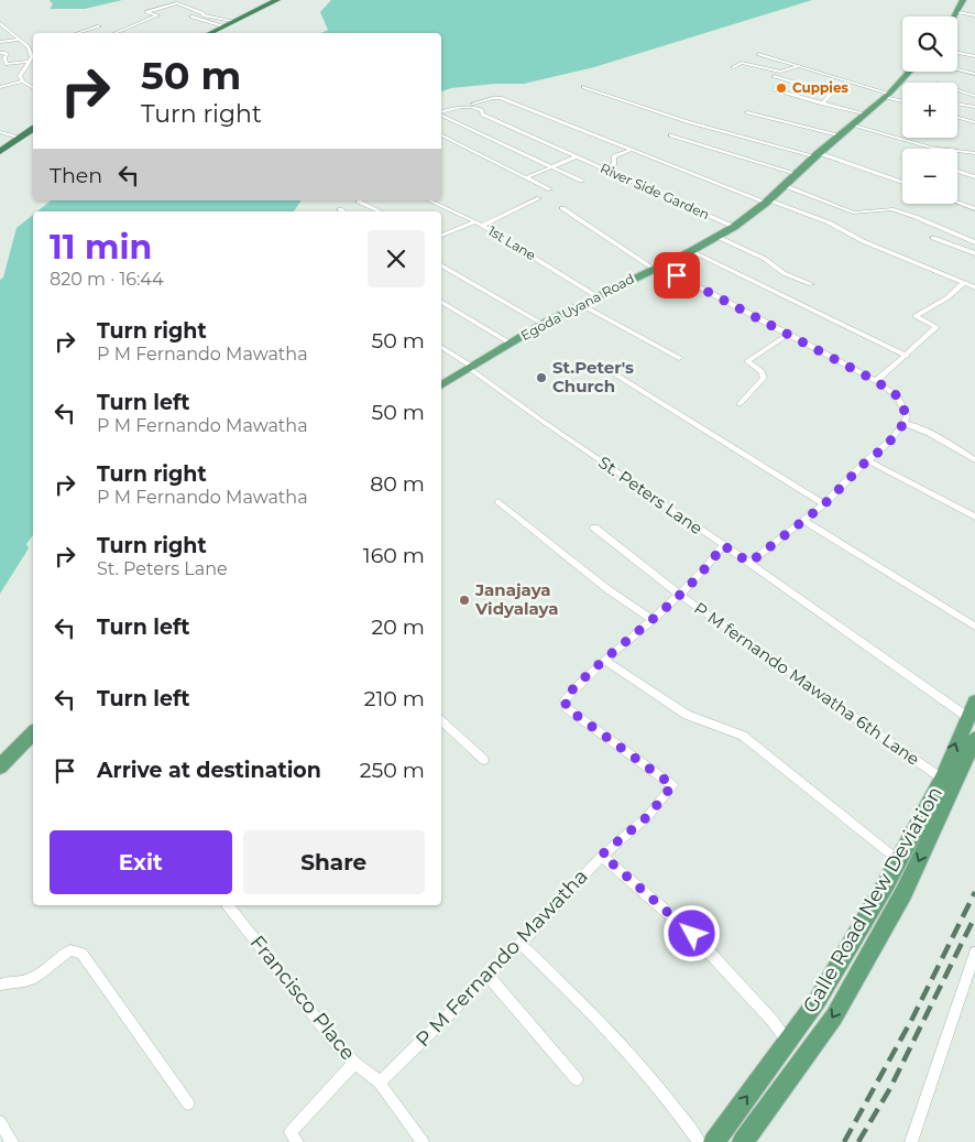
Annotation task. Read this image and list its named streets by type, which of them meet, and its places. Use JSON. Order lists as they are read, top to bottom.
{
  "streets": {
    "main road": ["Egoda Uyana Road", "Galle Road New Deviation"],
    "street": [
      "River Side Garden",
      "1st Lane",
      "St. Peters Lane",
      "P M fernando Mawatha 6th Lane",
      "P M Fernando Mawatha",
      "Francisco Place"
    ]
  },
  "crossings": [
    ["River Side Garden", "Egoda Uyana Road"],
    ["1st Lane", "Egoda Uyana Road"],
    ["Egoda Uyana Road", "St. Peters Lane"],
    ["St. Peters Lane", "Galle Road New Deviation"],
    ["St. Peters Lane", "P M Fernando Mawatha"],
    ["P M fernando Mawatha 6th Lane", "Galle Road New Deviation"],
    ["P M fernando Mawatha 6th Lane", "P M Fernando Mawatha"],
    ["P M Fernando Mawatha", "Francisco Place"]
  ],
  "places": ["Cuppies", "St.Peter's Church", "Janajaya Vidyalaya"],
  "page": {
    "map_buttons": ["+", "−"],
    "turn": ["50 m", "Turn right"],
    "then": "Then",
    "heading": ["11 min", "820 m · 16:44"],
    "list": [
      {
        "name": "Turn right",
        "note": "P M Fernando Mawatha",
        "value": "50 m"
      },
      {
        "name": "Turn left",
        "note": "P M Fernando Mawatha",
        "value": "50 m"
      },
      {
        "name": "Turn right",
        "note": "P M Fernando Mawatha",
        "value": "80 m"
      },
      {
        "name": "Turn right",
        "note": "St. Peters Lane",
        "value": "160 m"
      },
      {
        "name": "Turn left",
        "value": "20 m"
      },
      {
        "name": "Turn left",
        "value": "210 m"
      },
      {
        "name": "Arrive at destination",
        "value": "250 m"
      }
    ],
    "buttons": ["Exit", "Share"]
  }
}
